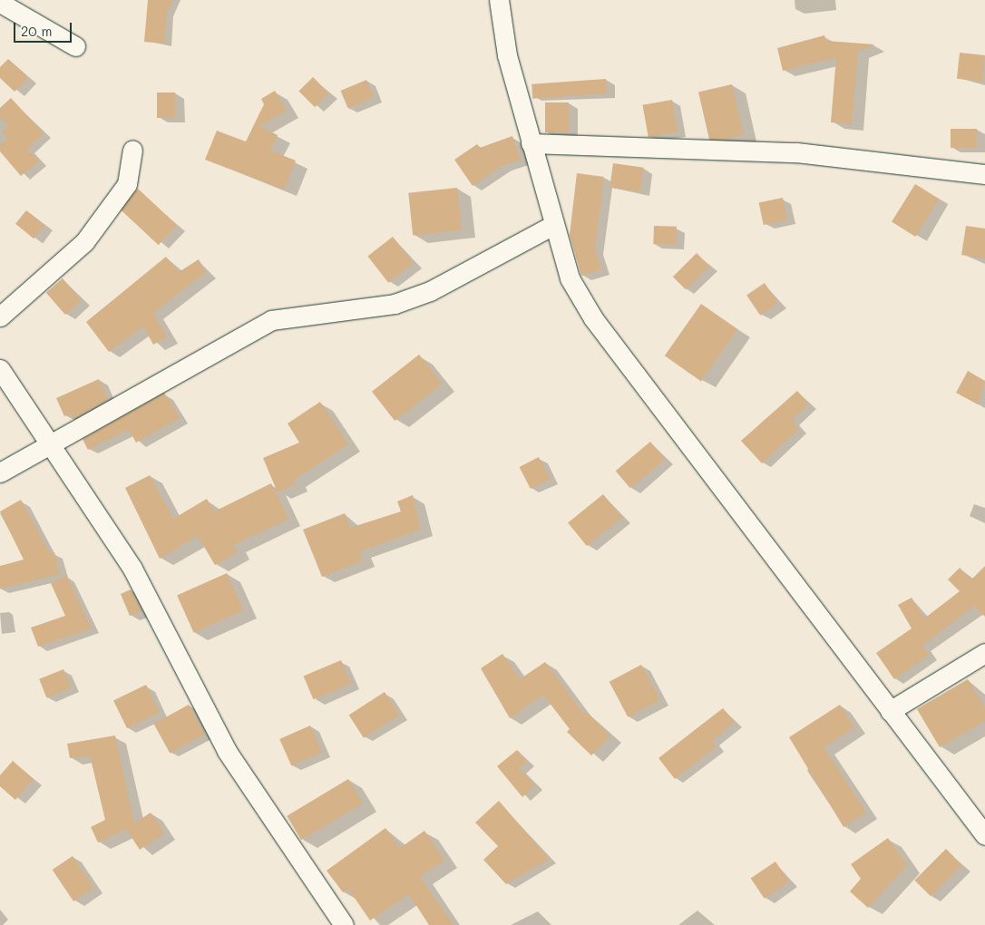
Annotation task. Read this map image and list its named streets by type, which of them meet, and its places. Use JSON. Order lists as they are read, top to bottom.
{
  "scale_bar": "20 m"
}
